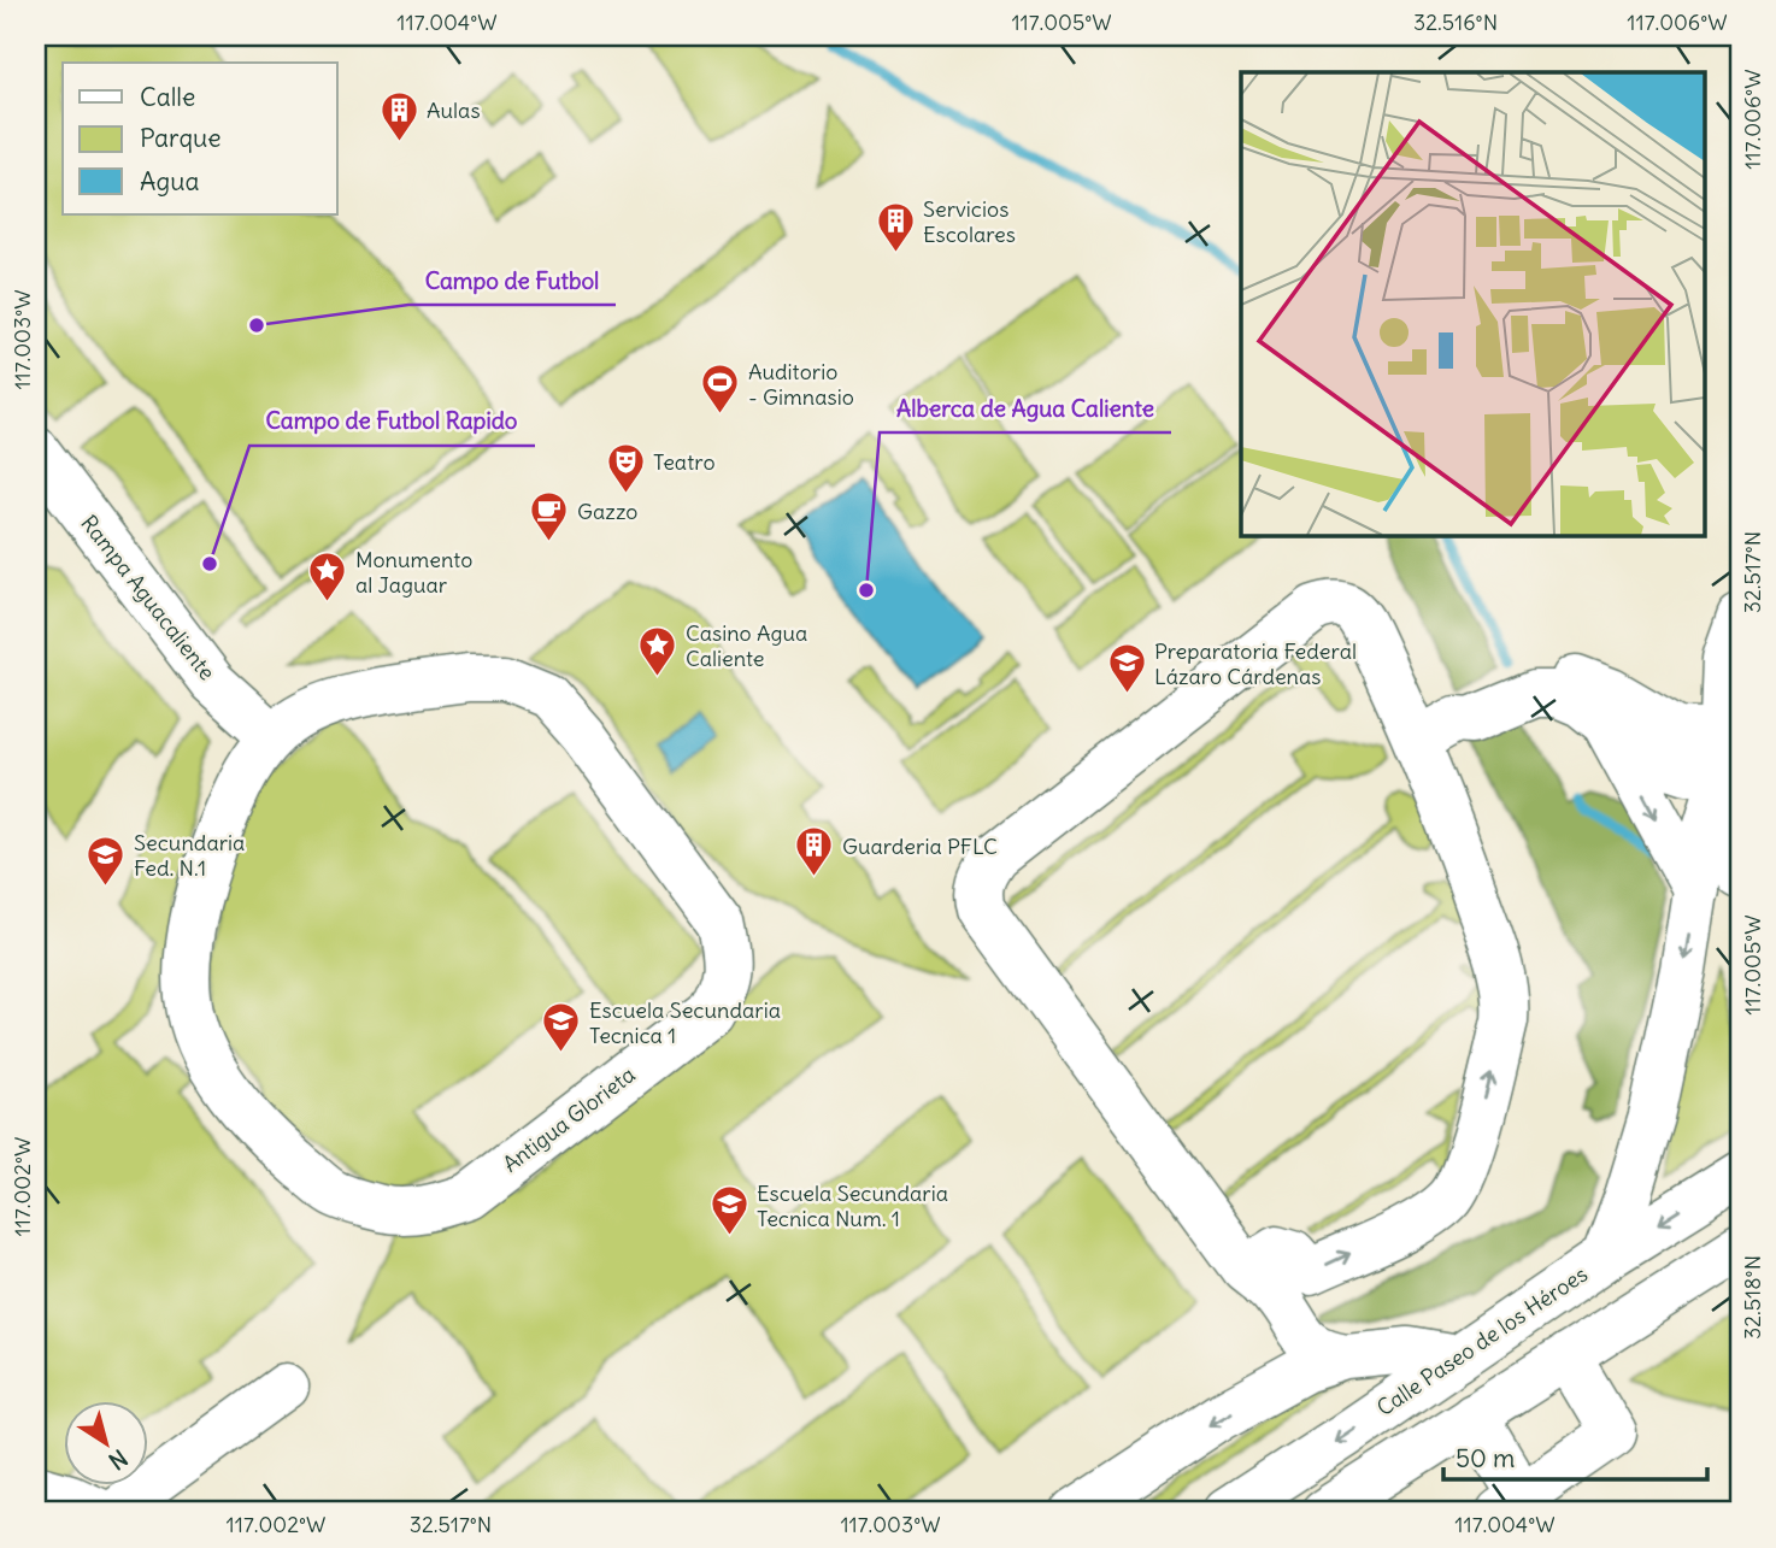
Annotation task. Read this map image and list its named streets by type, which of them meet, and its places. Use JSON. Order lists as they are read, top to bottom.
{
  "streets": {
    "street": ["Rampa Aguacaliente", "Antigua Glorieta", "Calle Paseo de los Héroes"]
  },
  "crossings": [
    ["Rampa Aguacaliente", "Antigua Glorieta"]
  ],
  "places": {
    "building": ["Aulas", "Servicios Escolares", "Guarderia PFLC"],
    "other": ["Campo de Futbol", "Campo de Futbol Rapido", "Alberca de Agua Caliente"],
    "sports": ["Auditorio - Gimnasio"],
    "theatre": ["Teatro"],
    "cafe": ["Gazzo"],
    "place": ["Monumento al Jaguar", "Casino Agua Caliente"],
    "school or university": [
      "Preparatoria Federal Lázaro Cárdenas",
      "Secundaria Fed. N.1",
      "Escuela Secundaria Tecnica 1",
      "Escuela Secundaria Tecnica Num. 1"
    ]
  },
  "legend": ["Calle", "Parque", "Agua"],
  "scale_bar": "50 m",
  "north": "bottom right",
  "coordinates": [
    "117.004°W",
    "117.005°W",
    "32.516°N",
    "117.006°W",
    "117.003°W",
    "32.517°N",
    "117.002°W",
    "32.518°N"
  ]
}
